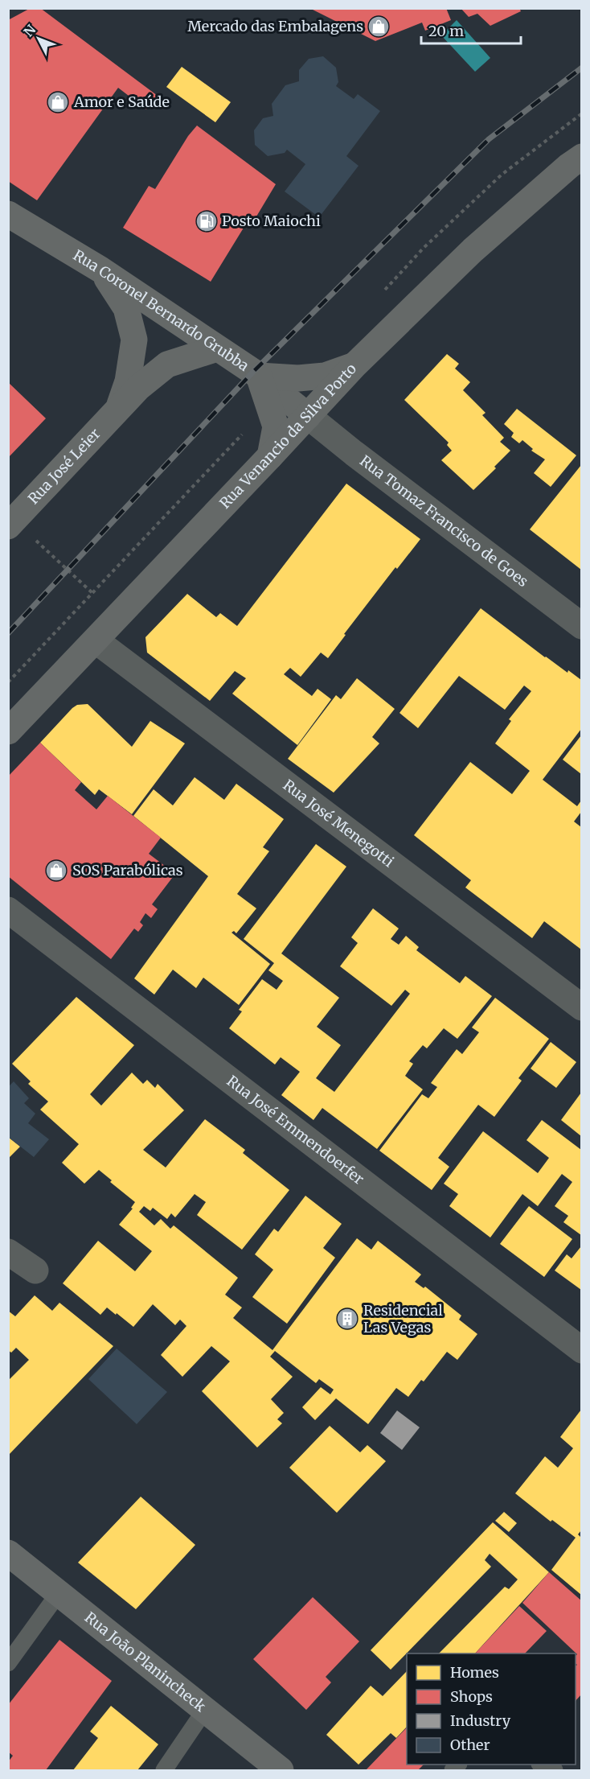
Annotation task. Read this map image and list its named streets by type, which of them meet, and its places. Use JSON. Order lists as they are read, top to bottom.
{
  "streets": {
    "street": [
      "Rua Coronel Bernardo Grubba",
      "Rua Venancio da Silva Porto",
      "Rua José Leier",
      "Rua Tomaz Francisco de Goes",
      "Rua José Menegotti",
      "Rua José Emmendoerfer",
      "Rua João Planincheck"
    ]
  },
  "crossings": [
    ["Rua Coronel Bernardo Grubba", "Rua Venancio da Silva Porto"],
    ["Rua Coronel Bernardo Grubba", "Rua José Leier"],
    ["Rua Coronel Bernardo Grubba", "Rua Tomaz Francisco de Goes"],
    ["Rua Venancio da Silva Porto", "Rua Tomaz Francisco de Goes"],
    ["Rua Venancio da Silva Porto", "Rua José Menegotti"]
  ],
  "places": {
    "shop": ["Mercado das Embalagens", "Amor e Saúde", "SOS Parabólicas"],
    "fuel station": ["Posto Maiochi"],
    "building": ["Residencial Las Vegas"]
  },
  "legend": [
    "Homes",
    "Shops",
    "Industry",
    "Other"
  ],
  "scale_bar": "20 m",
  "north": "top left"
}
